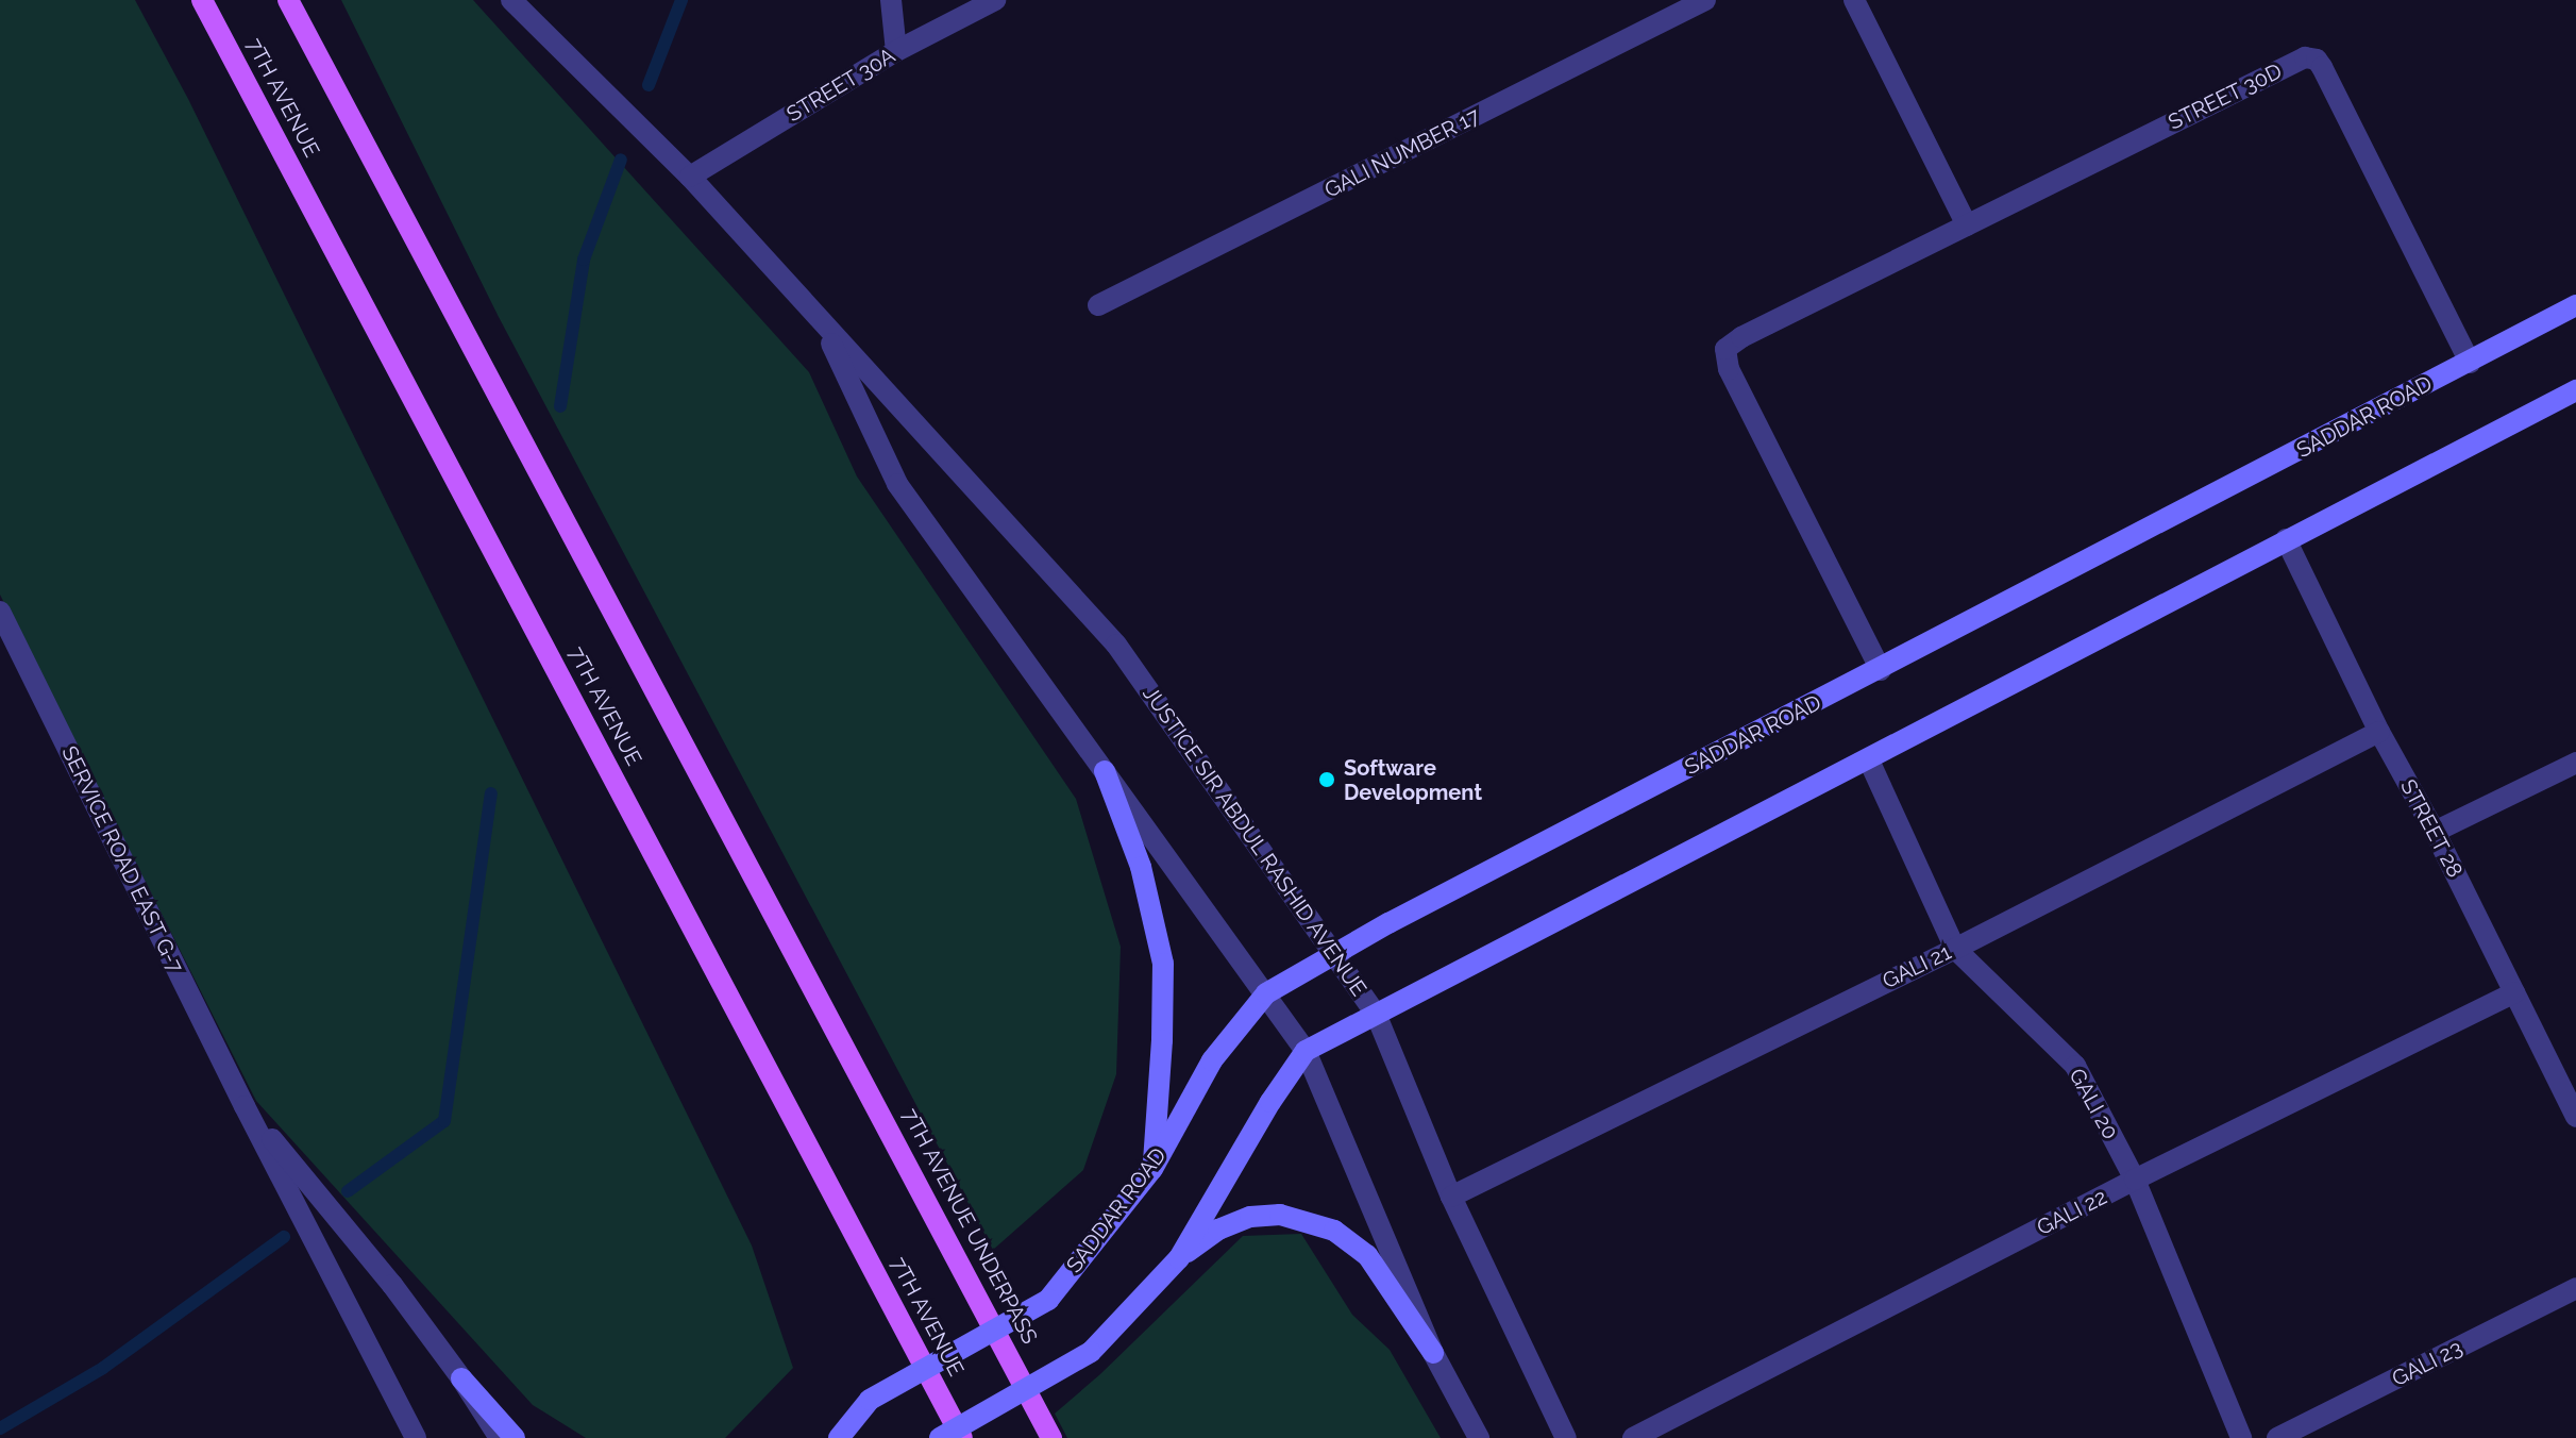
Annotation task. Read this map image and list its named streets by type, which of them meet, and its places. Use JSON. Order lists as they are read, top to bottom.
{
  "streets": {
    "main road": ["7TH AVENUE", "7TH AVENUE UNDERPASS"],
    "street": [
      "STREET 30A",
      "STREET 30D",
      "GALI NUMBER 17",
      "SADDAR ROAD",
      "STREET 28",
      "JUSTICE SIR ABDUL RASHID AVENUE",
      "SERVICE ROAD EAST G-7",
      "GALI 21",
      "GALI 20",
      "GALI 22",
      "GALI 23"
    ]
  },
  "crossings": [
    ["STREET 30A", "JUSTICE SIR ABDUL RASHID AVENUE"],
    ["STREET 30D", "SADDAR ROAD"],
    ["SADDAR ROAD", "JUSTICE SIR ABDUL RASHID AVENUE"],
    ["STREET 28", "GALI 21"],
    ["STREET 28", "GALI 22"],
    ["JUSTICE SIR ABDUL RASHID AVENUE", "GALI 21"],
    ["GALI 21", "GALI 20"],
    ["GALI 20", "GALI 22"]
  ],
  "places": ["Software Development"]
}
